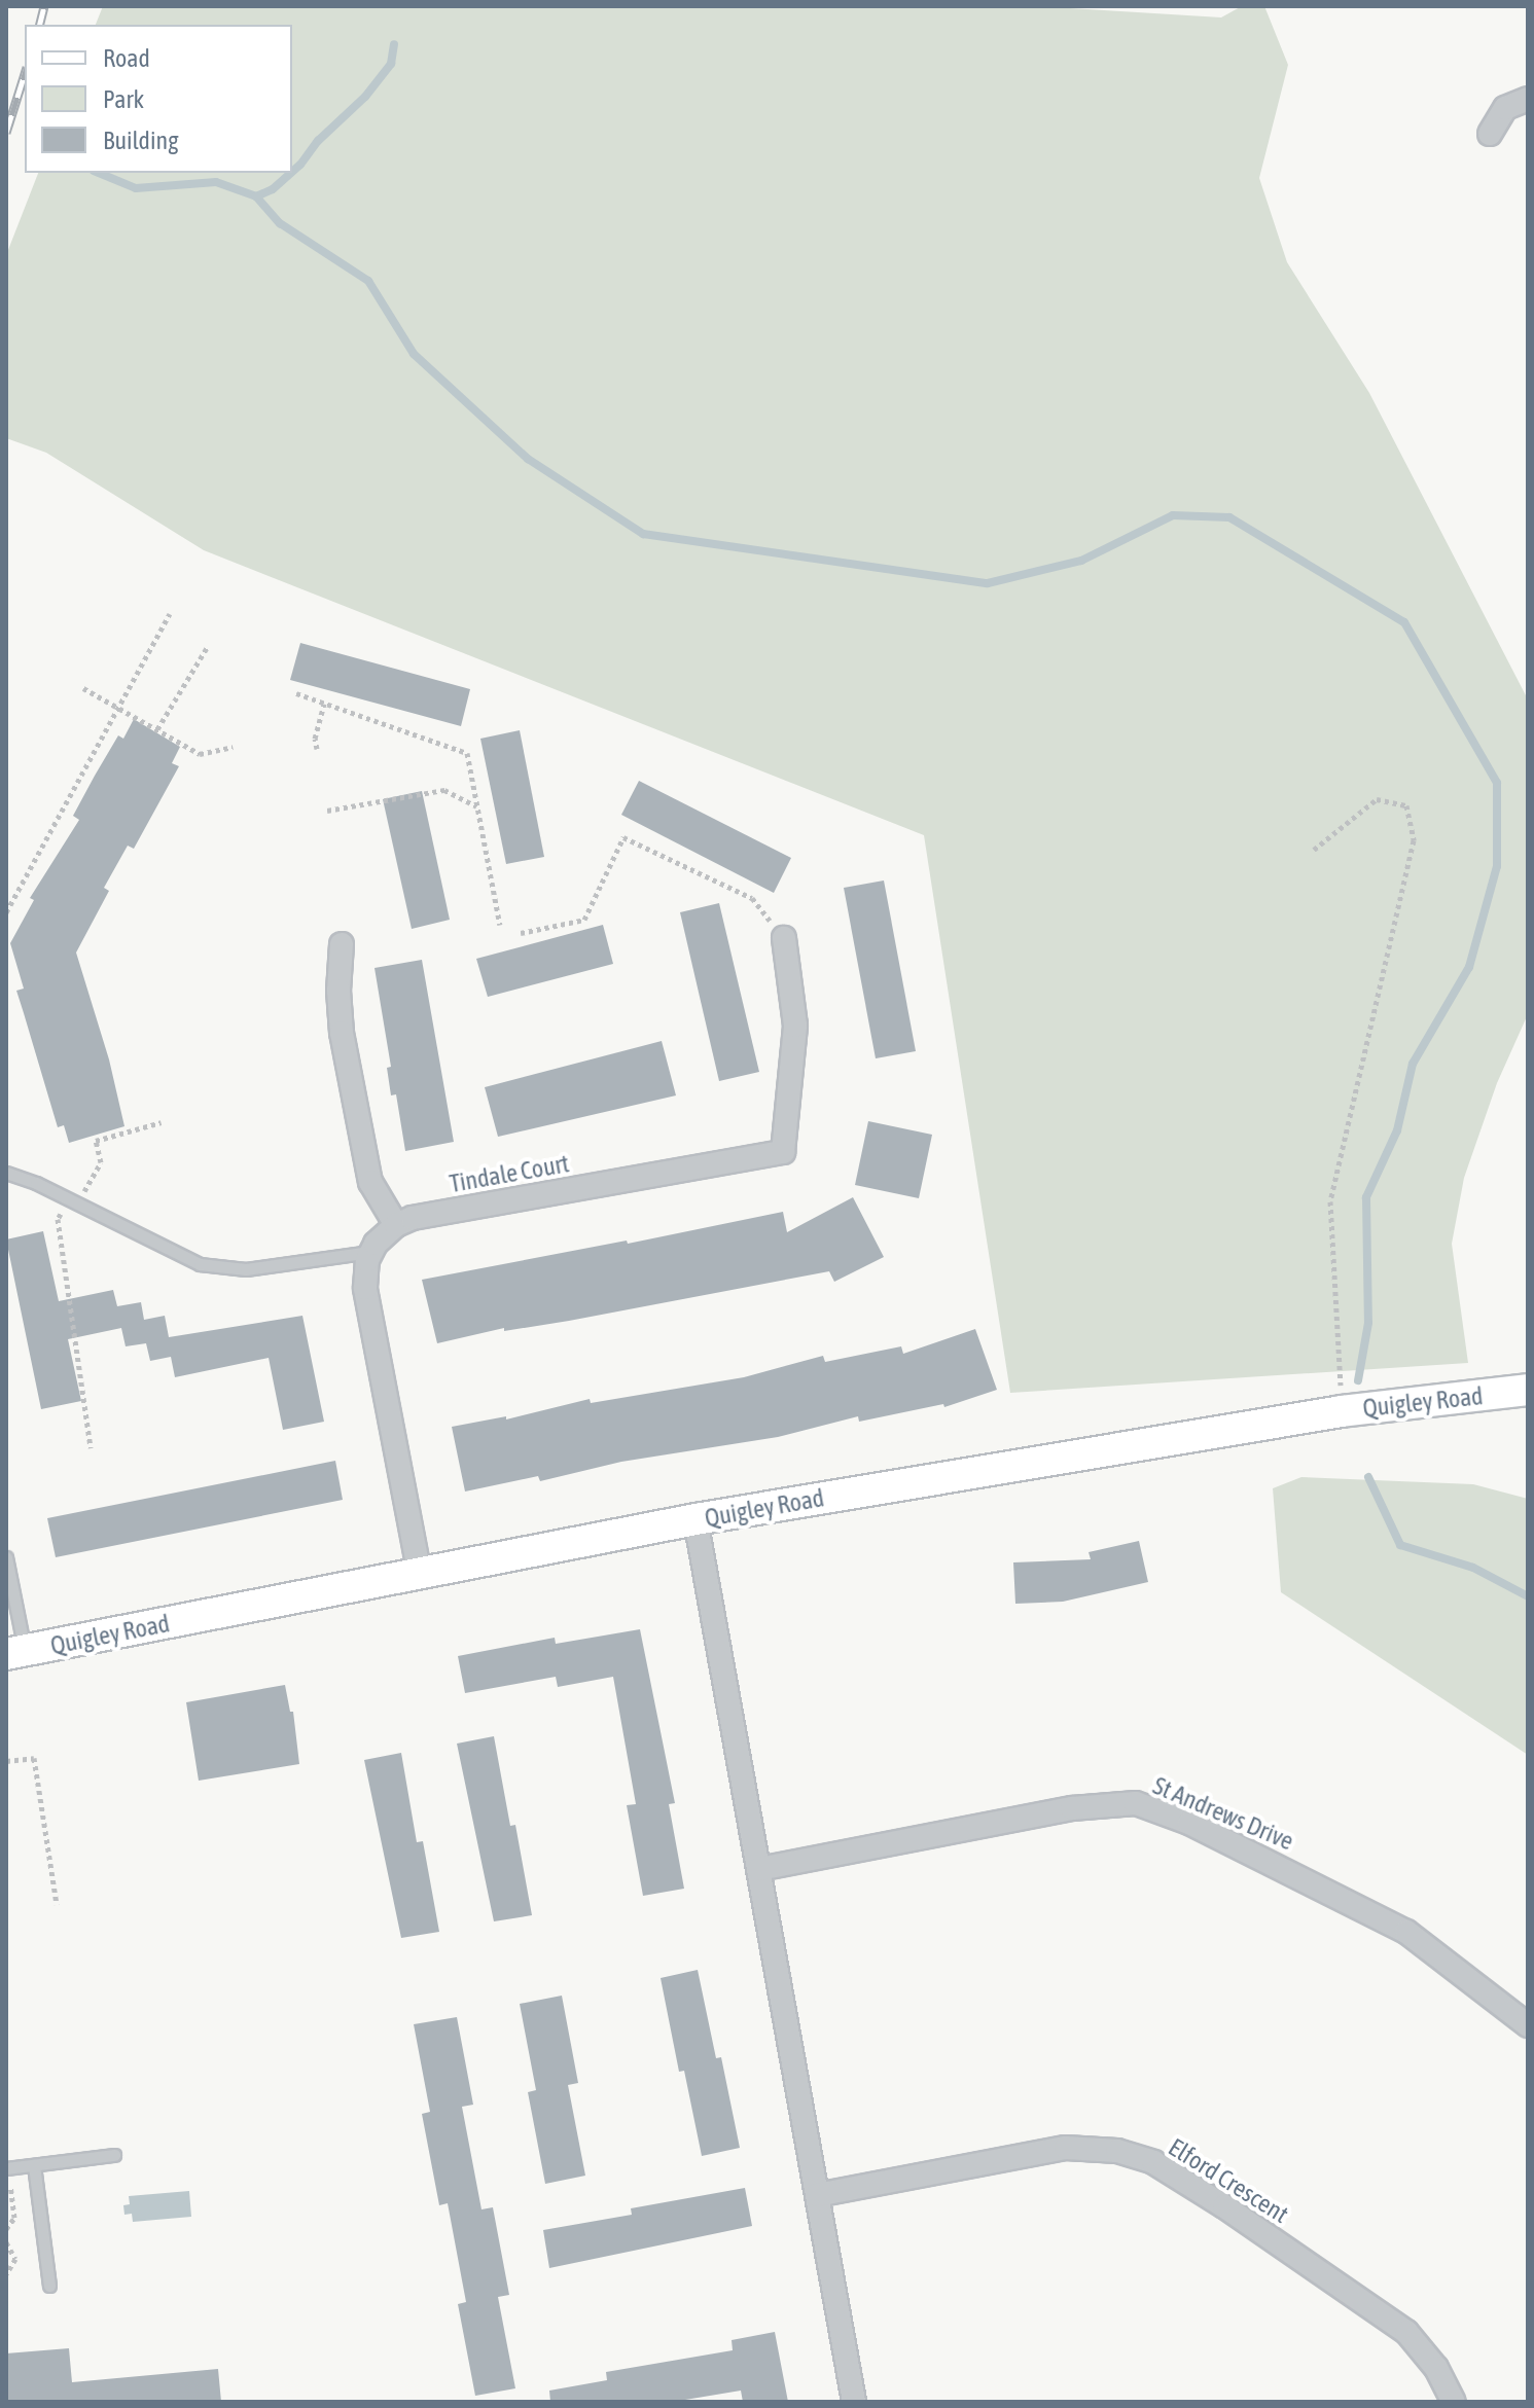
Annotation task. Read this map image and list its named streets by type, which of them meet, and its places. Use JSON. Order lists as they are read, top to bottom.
{
  "streets": {
    "street": [
      "Tindale Court",
      "Quigley Road",
      "St Andrews Drive",
      "Elford Crescent"
    ]
  },
  "legend": ["Road", "Park", "Building"]
}
